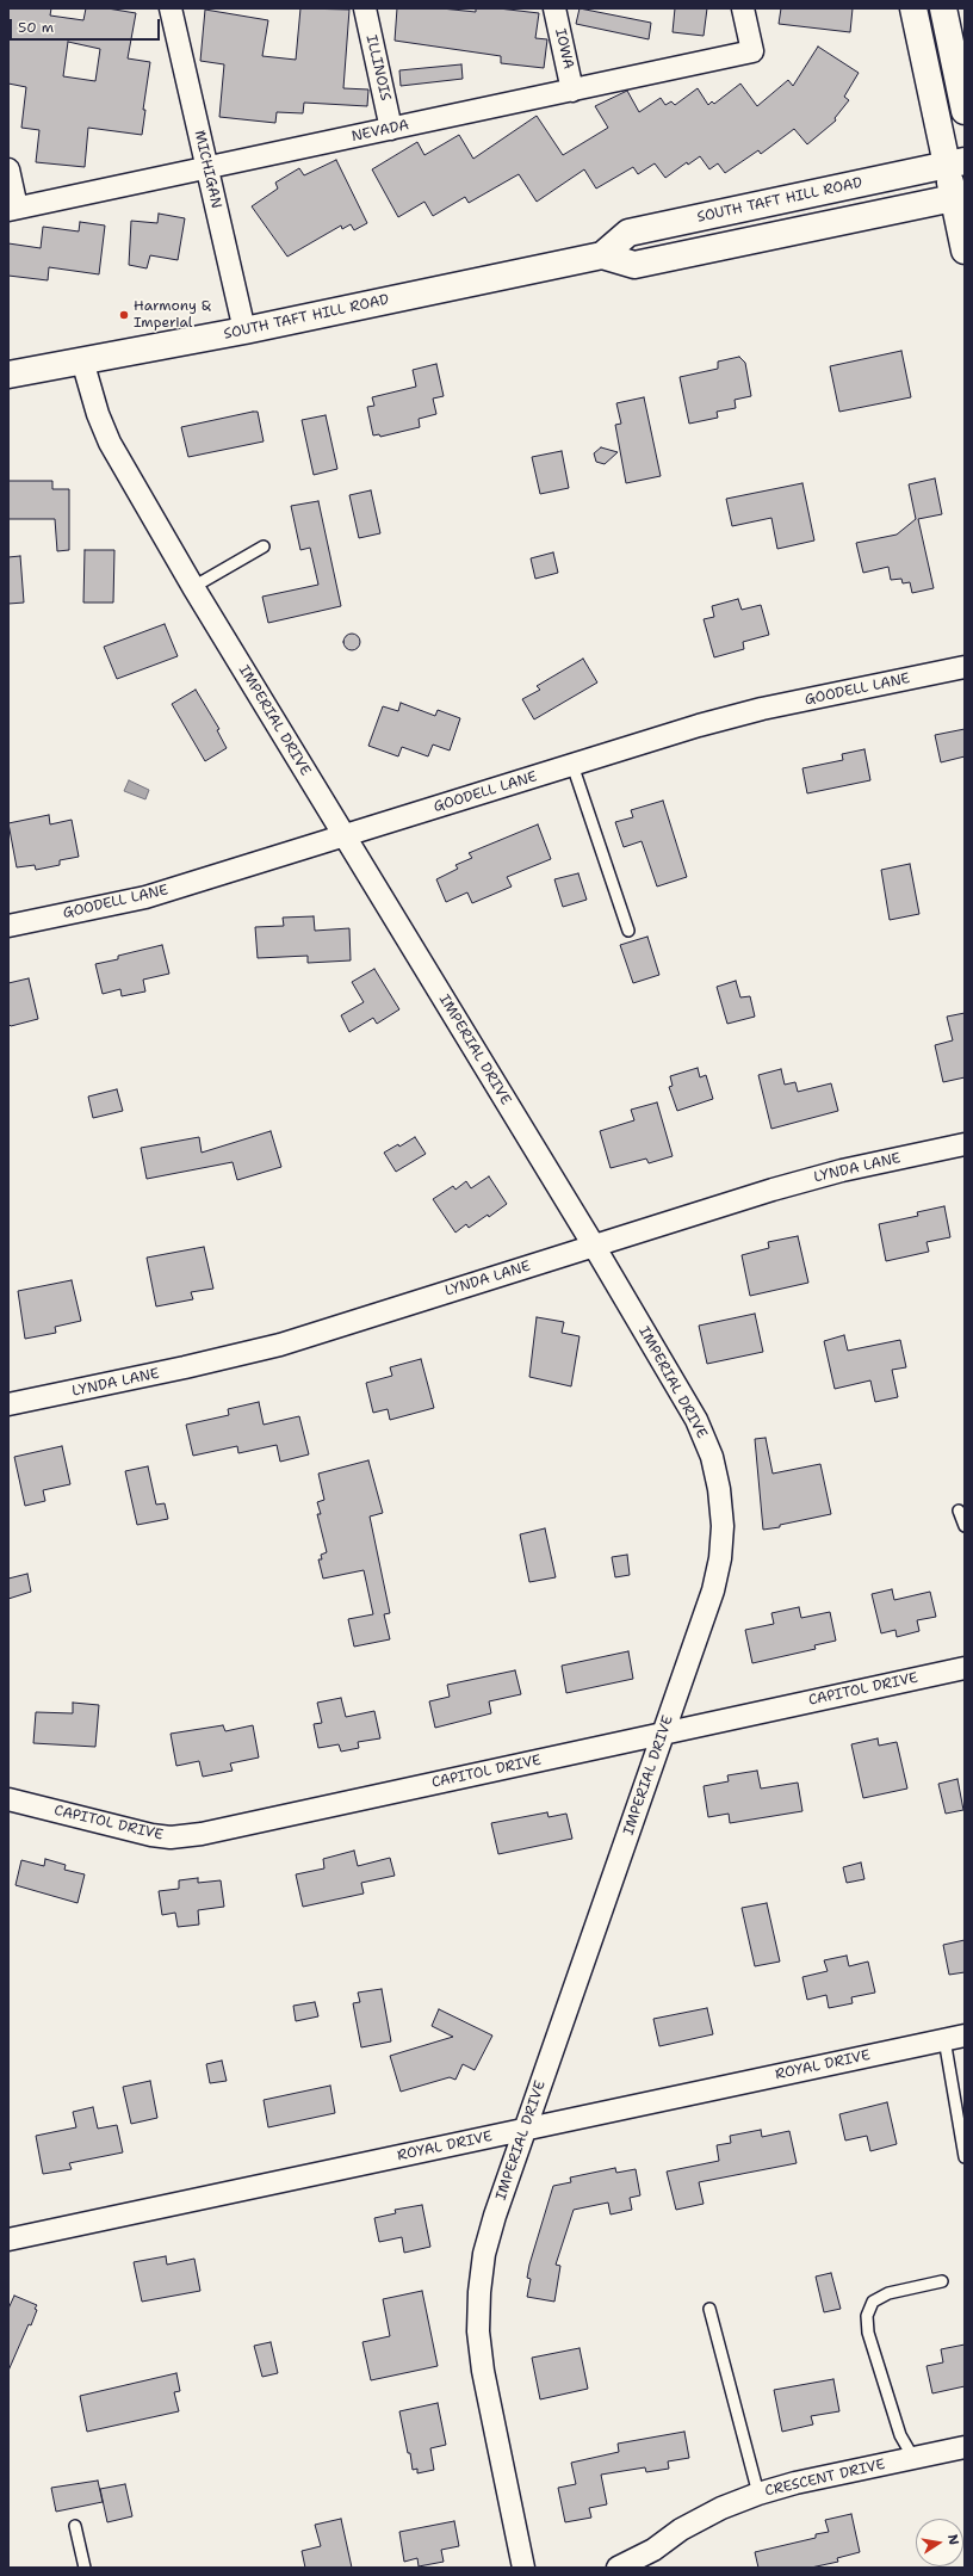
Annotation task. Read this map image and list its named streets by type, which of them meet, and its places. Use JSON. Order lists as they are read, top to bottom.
{
  "streets": {
    "main road": ["SOUTH TAFT HILL ROAD"],
    "street": [
      "IOWA",
      "ILLINOIS",
      "NEVADA",
      "MICHIGAN",
      "GOODELL LANE",
      "IMPERIAL DRIVE",
      "LYNDA LANE",
      "CAPITOL DRIVE",
      "ROYAL DRIVE",
      "CRESCENT DRIVE"
    ]
  },
  "crossings": [
    ["IOWA", "NEVADA"],
    ["ILLINOIS", "NEVADA"],
    ["NEVADA", "MICHIGAN"],
    ["MICHIGAN", "SOUTH TAFT HILL ROAD"],
    ["SOUTH TAFT HILL ROAD", "IMPERIAL DRIVE"],
    ["GOODELL LANE", "IMPERIAL DRIVE"],
    ["IMPERIAL DRIVE", "LYNDA LANE"],
    ["IMPERIAL DRIVE", "CAPITOL DRIVE"],
    ["IMPERIAL DRIVE", "ROYAL DRIVE"]
  ],
  "places": ["Harmony & Imperial"],
  "scale_bar": "50 m",
  "north": "right"
}
